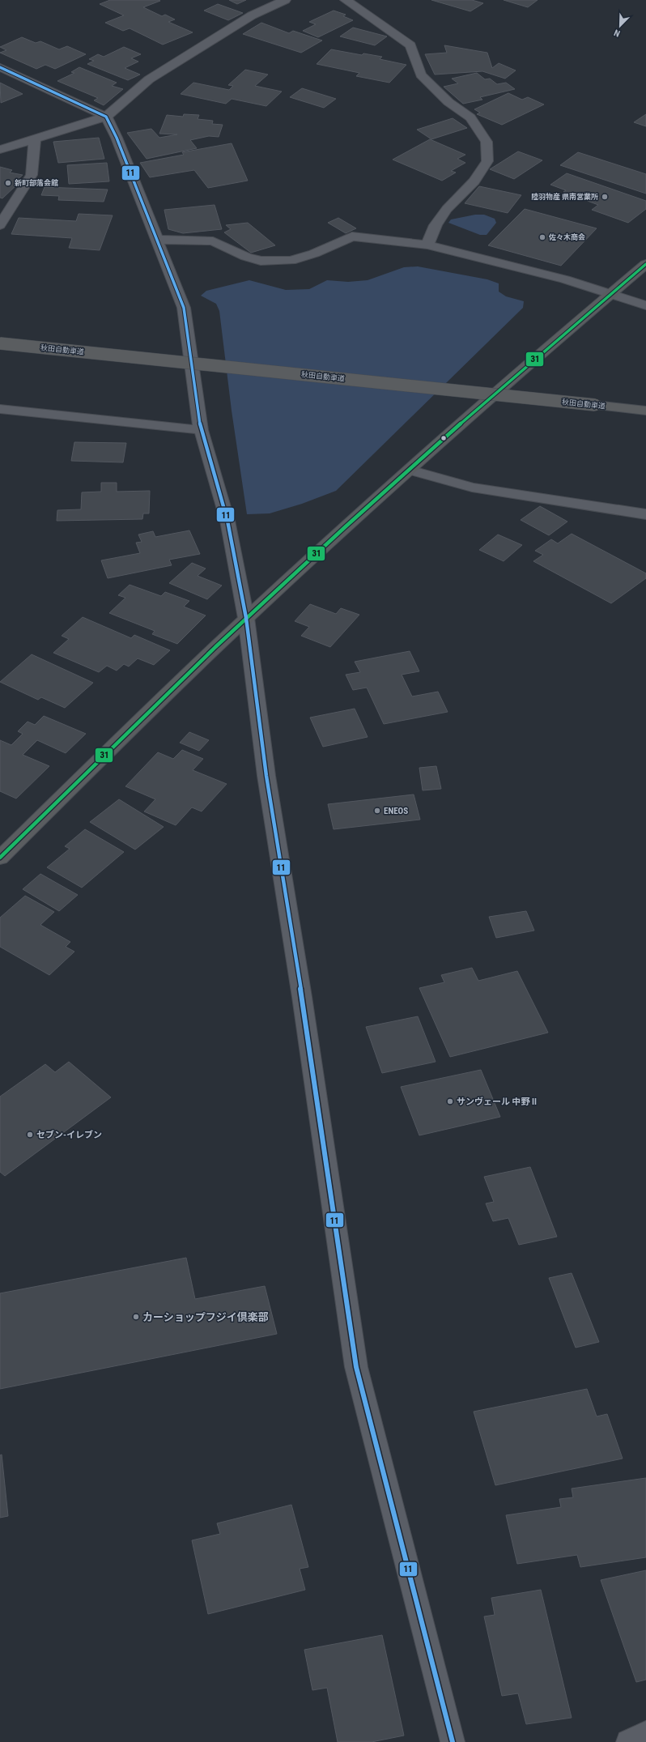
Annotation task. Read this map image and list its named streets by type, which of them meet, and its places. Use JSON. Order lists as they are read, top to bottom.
{
  "streets": {
    "highway": ["秋田自動車道"]
  },
  "places": [
    "新町部落会館",
    "陸羽物産 県南営業所",
    "佐々木商会",
    "ENEOS",
    "サンヴェール 中野 II",
    "セブン-イレブン",
    "カーショップフジイ倶楽部"
  ],
  "lines": ["transit line 11", "transit line 31"],
  "north": "bottom left"
}
